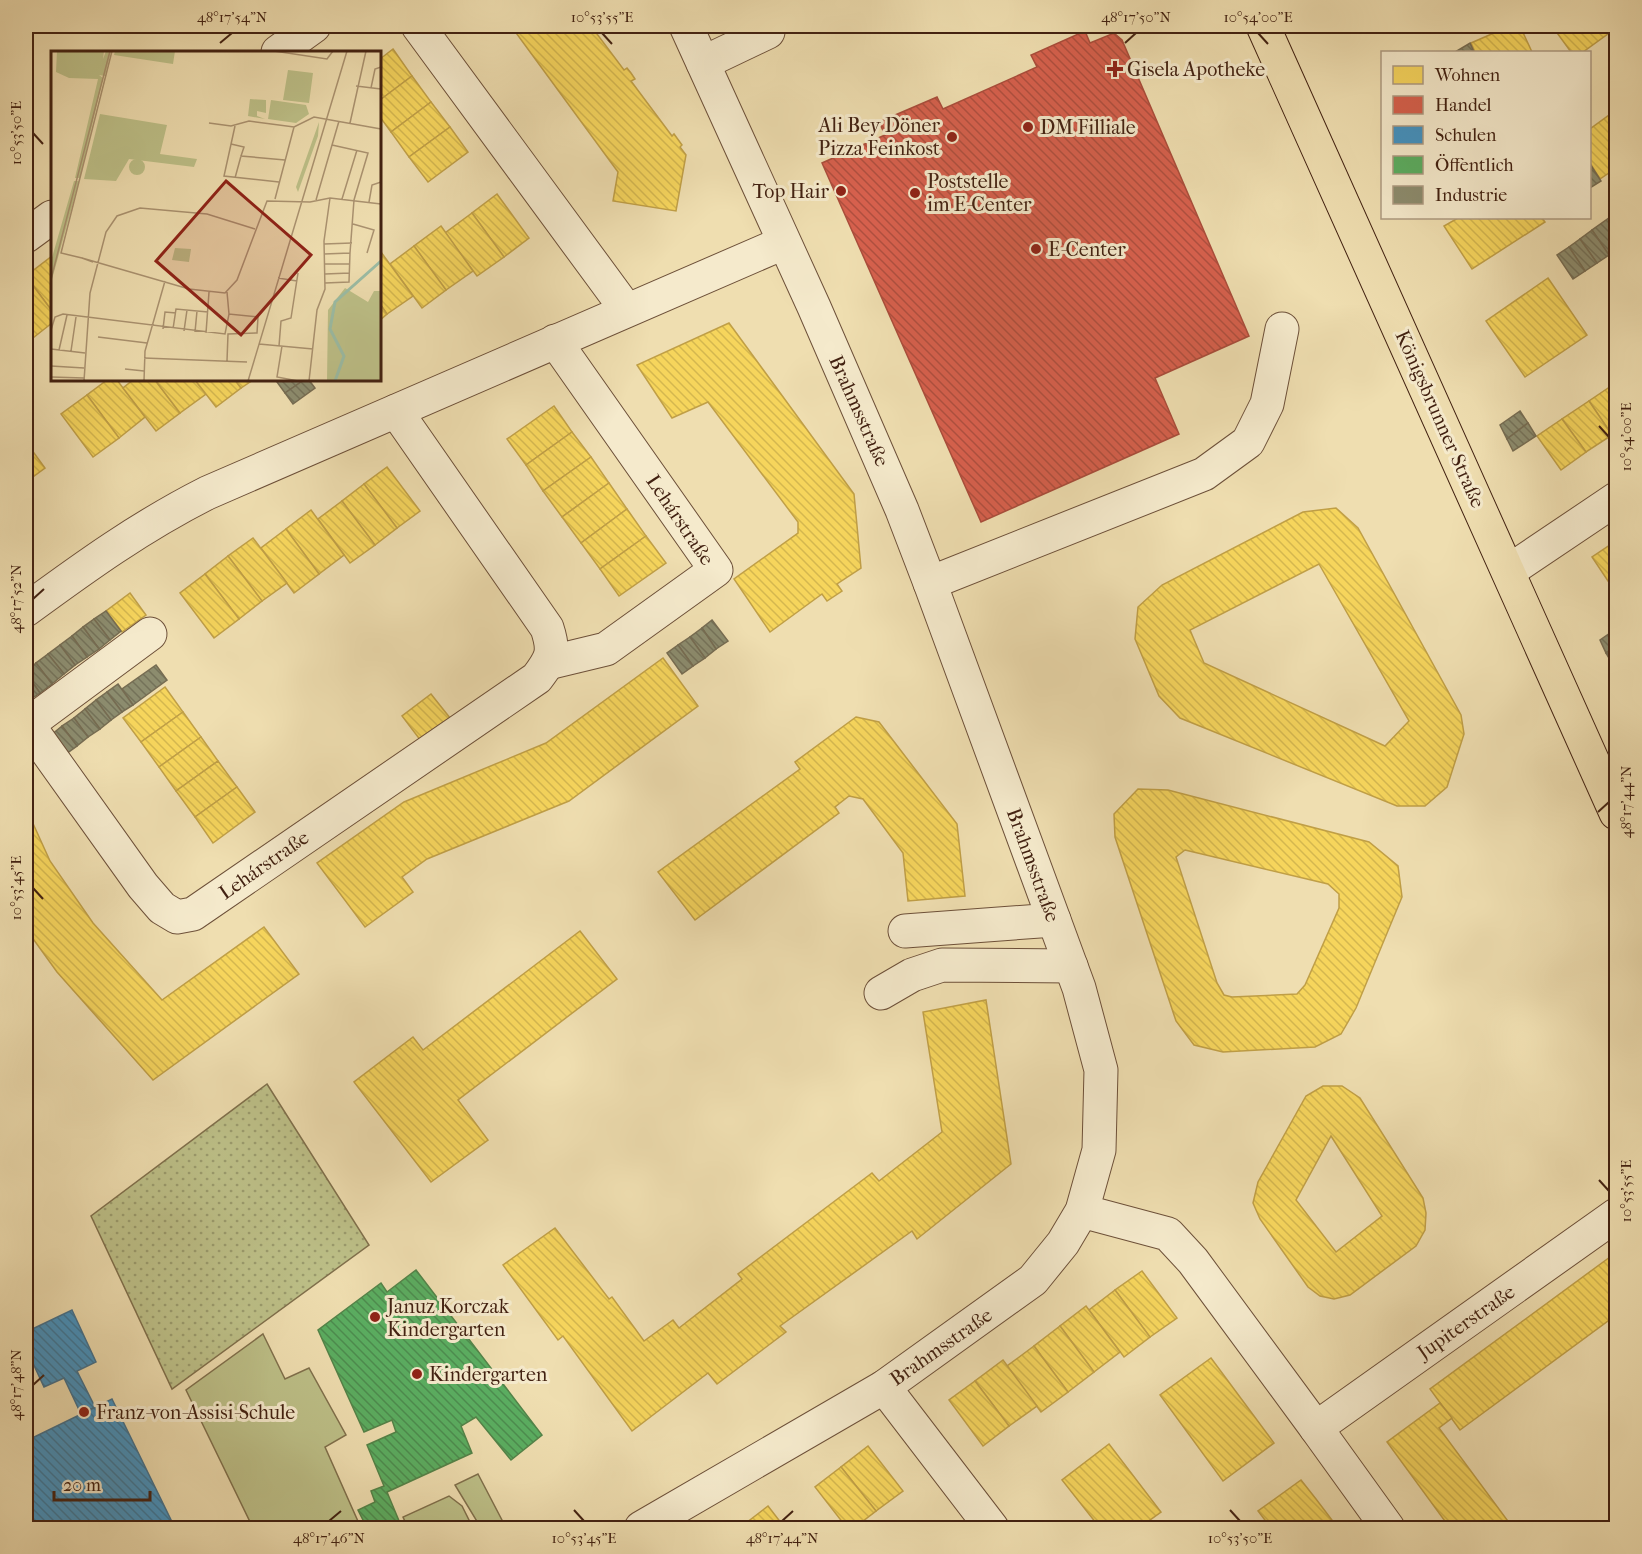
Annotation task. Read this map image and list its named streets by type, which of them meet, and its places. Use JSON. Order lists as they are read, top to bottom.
{
  "streets": {
    "main road": ["Königsbrunner Straße"],
    "street": ["Brahmsstraße", "Lehárstraße", "Jupiterstraße"]
  },
  "places": {
    "health": ["Gisela Apotheke"],
    "other": [
      "DM Filliale",
      "Ali Bey Döner Pizza Feinkost",
      "Top Hair",
      "Poststelle im E-Center",
      "E-Center",
      "Januz Korczak Kindergarten",
      "Kindergarten",
      "Franz-von-Assisi-Schule"
    ]
  },
  "legend": [
    "Wohnen",
    "Handel",
    "Schulen",
    "Öffentlich",
    "Industrie"
  ],
  "scale_bar": "20 m",
  "coordinates": [
    "48°17'54\"N",
    "10°53'55\"E",
    "48°17'50\"N",
    "10°54'00\"E",
    "10°53'50\"E",
    "48°17'52\"N",
    "48°17'44\"N",
    "10°53'45\"E",
    "48°17'48\"N",
    "48°17'46\"N"
  ]
}
